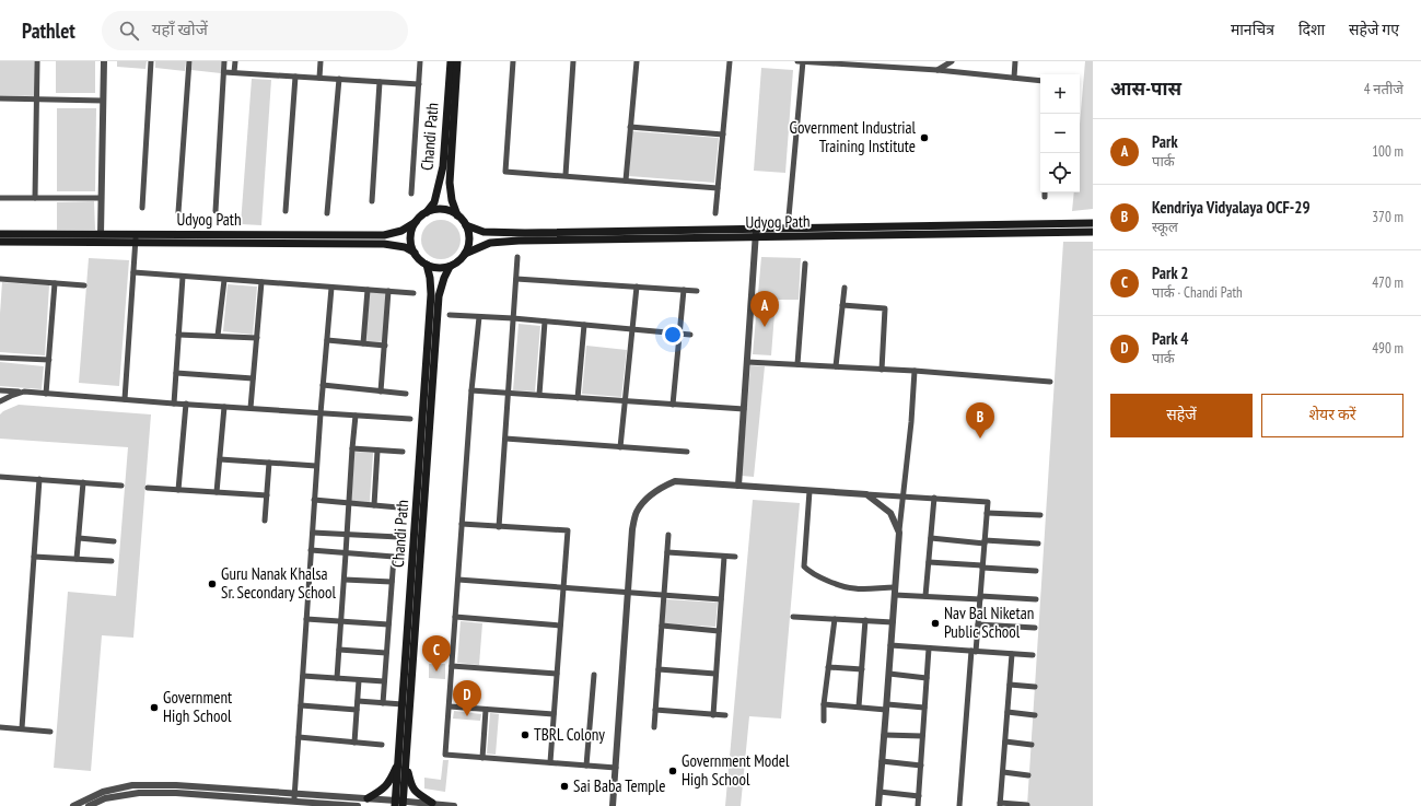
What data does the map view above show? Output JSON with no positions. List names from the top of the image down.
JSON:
{
  "streets": {
    "main road": ["Chandi Path", "Udyog Path"]
  },
  "crossings": [
    ["Chandi Path", "Udyog Path"]
  ],
  "places": [
    "Government Industrial Training Institute",
    "Guru Nanak Khalsa Sr. Secondary School",
    "Nav Bal Niketan Public School",
    "Government High School",
    "TBRL Colony",
    "Government Model High School",
    "Sai Baba Temple"
  ],
  "page": {
    "header": "Pathlet",
    "search": "यहाँ खोजें",
    "nav": ["मानचित्र", "दिशा", "सहेजे गए"],
    "heading": ["आस-पास", "4 नतीजे"],
    "map_buttons": ["+", "−"],
    "list": [
      {
        "mark": "A",
        "name": "Park",
        "note": "पार्क",
        "value": "100 m"
      },
      {
        "mark": "B",
        "name": "Kendriya Vidyalaya OCF-29",
        "note": "स्कूल",
        "value": "370 m"
      },
      {
        "mark": "C",
        "name": "Park 2",
        "note": "पार्क · Chandi Path",
        "value": "470 m"
      },
      {
        "mark": "D",
        "name": "Park 4",
        "note": "पार्क",
        "value": "490 m"
      }
    ],
    "pins": [
      "A",
      "B",
      "C",
      "D"
    ],
    "buttons": ["सहेजें", "शेयर करें"]
  }
}
